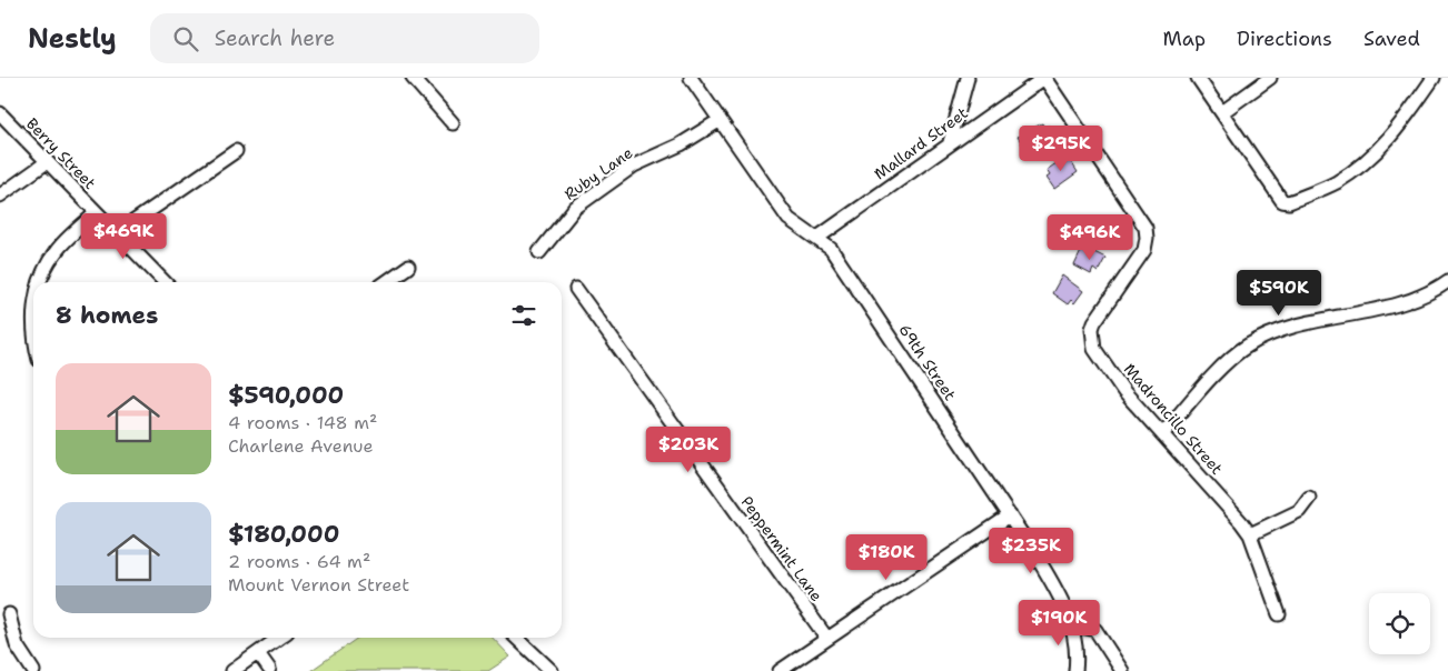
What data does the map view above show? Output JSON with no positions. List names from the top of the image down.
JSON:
{
  "streets": {
    "street": [
      "Mallard Street",
      "Berry Street",
      "Ruby Lane",
      "69th Street",
      "Madroncillo Street",
      "Peppermint Lane"
    ]
  },
  "crossings": [
    ["Mallard Street", "69th Street"],
    ["Mallard Street", "Madroncillo Street"],
    ["Ruby Lane", "69th Street"]
  ],
  "page": {
    "header": "Nestly",
    "search": "Search here",
    "nav": ["Map", "Directions", "Saved"],
    "price": [
      "$295K",
      "$469K",
      "$496K",
      "$590K",
      "$203K",
      "$235K",
      "$180K",
      "$190K"
    ],
    "heading": "8 homes",
    "list": [
      {
        "name": "$590,000",
        "note": "4 rooms · 148 m² · Charlene Avenue"
      },
      {
        "name": "$180,000",
        "note": "2 rooms · 64 m² · Mount Vernon Street"
      }
    ]
  }
}
